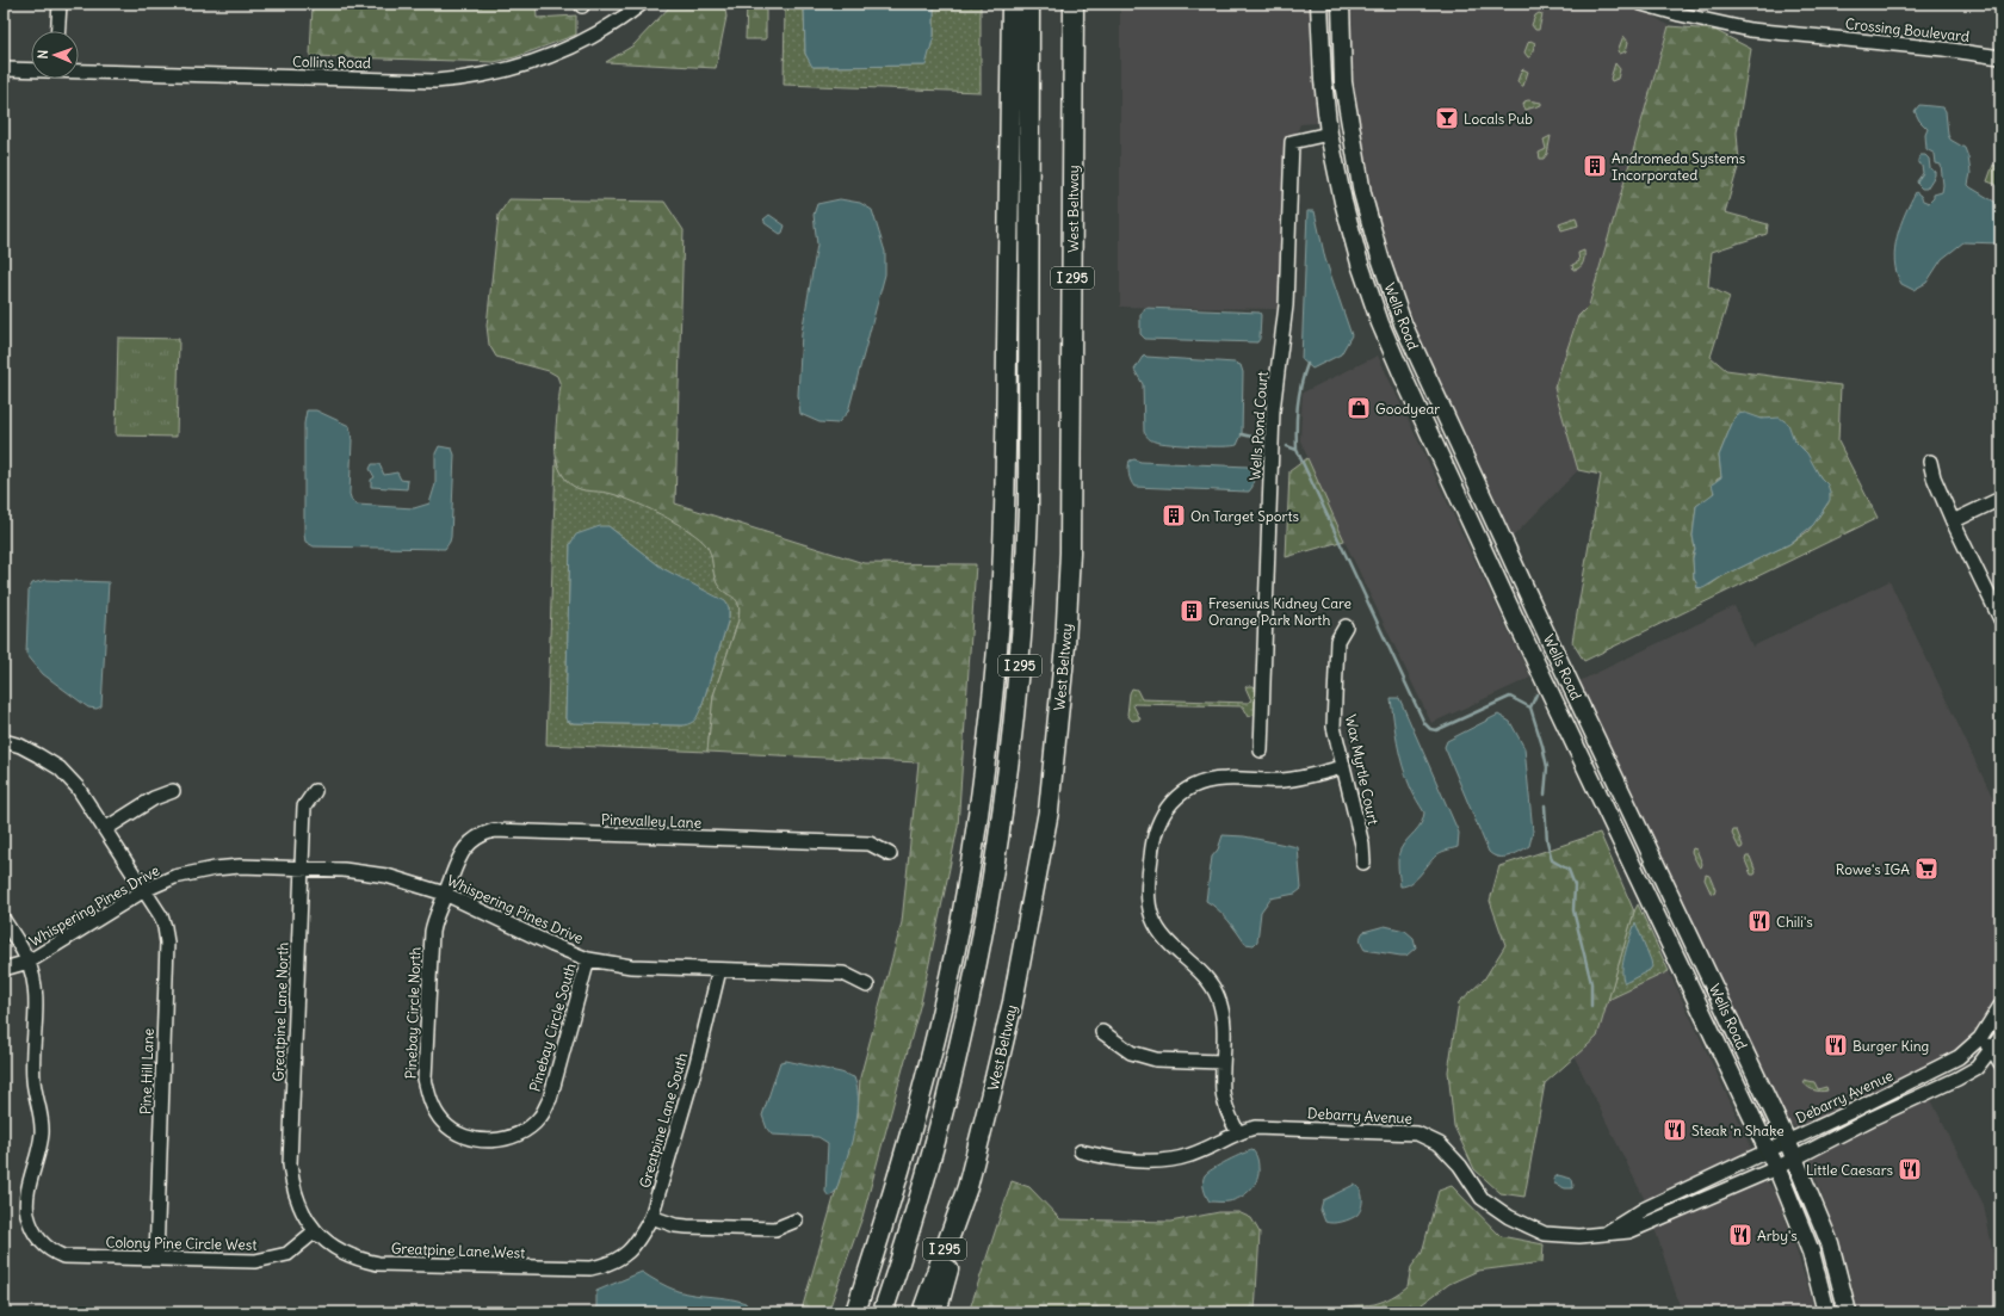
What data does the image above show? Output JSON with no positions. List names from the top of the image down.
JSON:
{
  "streets": {
    "highway": ["West Beltway", "I 295"],
    "main road": ["Wells Road"],
    "street": [
      "Crossing Boulevard",
      "Collins Road",
      "Wells Pond Court",
      "Wax Myrtle Court",
      "Pinevalley Lane",
      "Whispering Pines Drive",
      "Greatpine Lane North",
      "Pinebay Circle North",
      "Pinebay Circle South",
      "Pine Hill Lane",
      "Debarry Avenue",
      "Greatpine Lane South",
      "Colony Pine Circle West",
      "Greatpine Lane West"
    ]
  },
  "crossings": [
    ["Wells Road", "Wells Pond Court"],
    ["Wells Road", "Debarry Avenue"],
    ["Pinevalley Lane", "Whispering Pines Drive"],
    ["Pinevalley Lane", "Pinebay Circle North"],
    ["Whispering Pines Drive", "Greatpine Lane North"],
    ["Whispering Pines Drive", "Pinebay Circle North"],
    ["Whispering Pines Drive", "Pinebay Circle South"],
    ["Whispering Pines Drive", "Pine Hill Lane"],
    ["Whispering Pines Drive", "Greatpine Lane South"],
    ["Whispering Pines Drive", "Colony Pine Circle West"],
    ["Greatpine Lane North", "Colony Pine Circle West"],
    ["Greatpine Lane North", "Greatpine Lane West"],
    ["Pinebay Circle North", "Pinebay Circle South"],
    ["Pine Hill Lane", "Colony Pine Circle West"],
    ["Greatpine Lane South", "Greatpine Lane West"],
    ["Colony Pine Circle West", "Greatpine Lane West"]
  ],
  "places": {
    "bar": ["Locals Pub"],
    "building": ["Andromeda Systems Incorporated", "On Target Sports", "Fresenius Kidney Care Orange Park North"],
    "shop": ["Goodyear"],
    "supermarket": ["Rowe's IGA"],
    "restaurant": [
      "Chili's",
      "Burger King",
      "Steak 'n Shake",
      "Little Caesars",
      "Arby's"
    ]
  },
  "north": "left"
}
